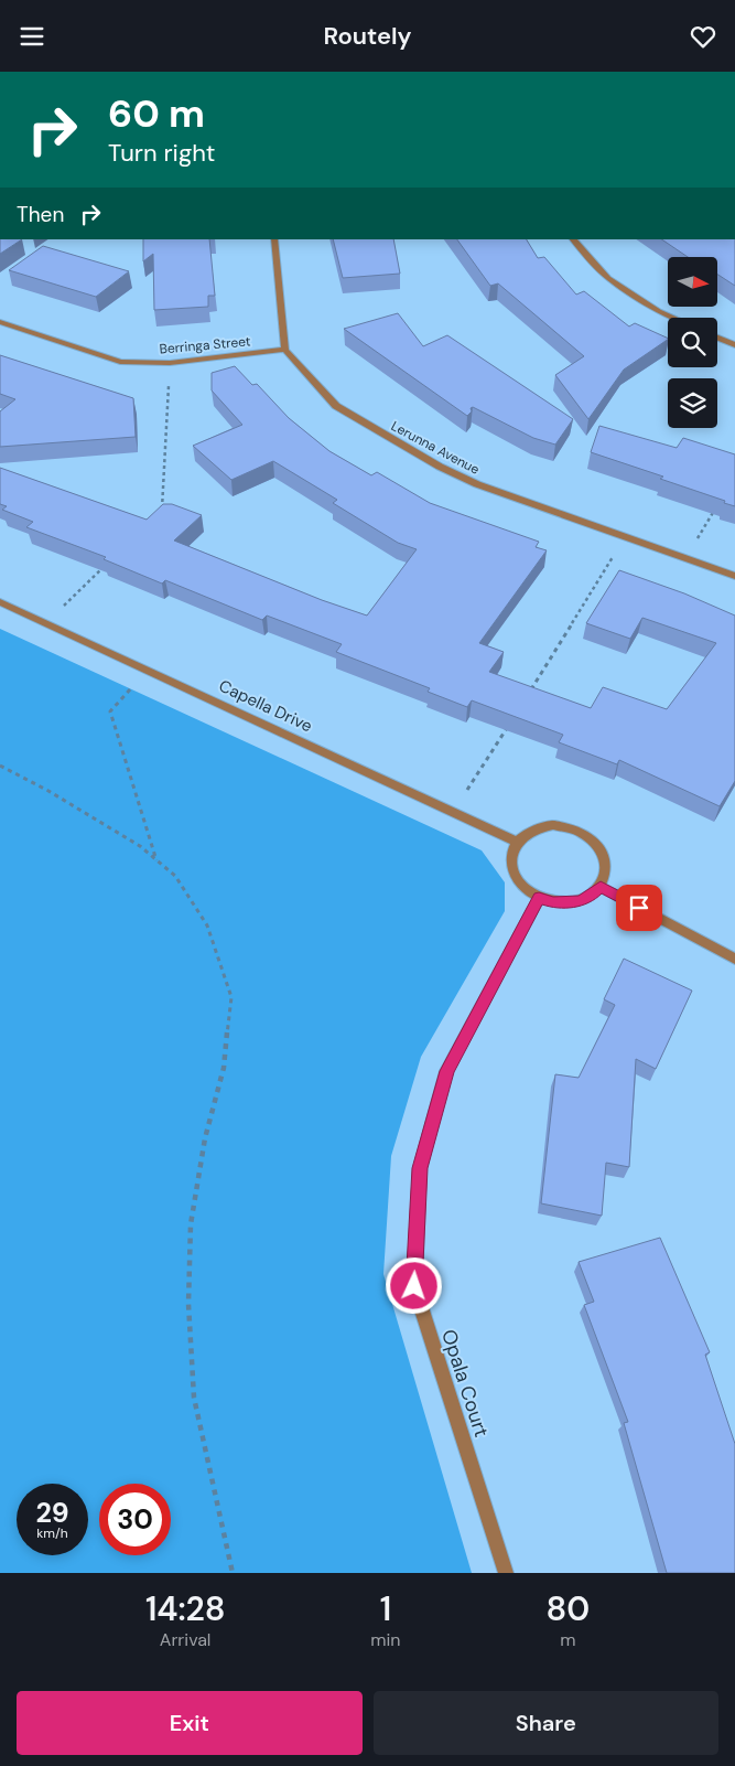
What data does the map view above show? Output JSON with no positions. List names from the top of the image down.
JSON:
{
  "streets": {
    "street": [
      "Berringa Street",
      "Lerunna Avenue",
      "Capella Drive",
      "Opala Court"
    ]
  },
  "crossings": [
    ["Berringa Street", "Lerunna Avenue"],
    ["Capella Drive", "Opala Court"]
  ],
  "north": "right",
  "page": {
    "header": "Routely",
    "turn": ["60 m", "Turn right"],
    "then": "Then",
    "speed": "29 km/h",
    "limit": "30",
    "eta": [
      "14:28",
      "Arrival",
      "1",
      "min",
      "80",
      "m"
    ],
    "buttons": ["Exit", "Share"]
  }
}
